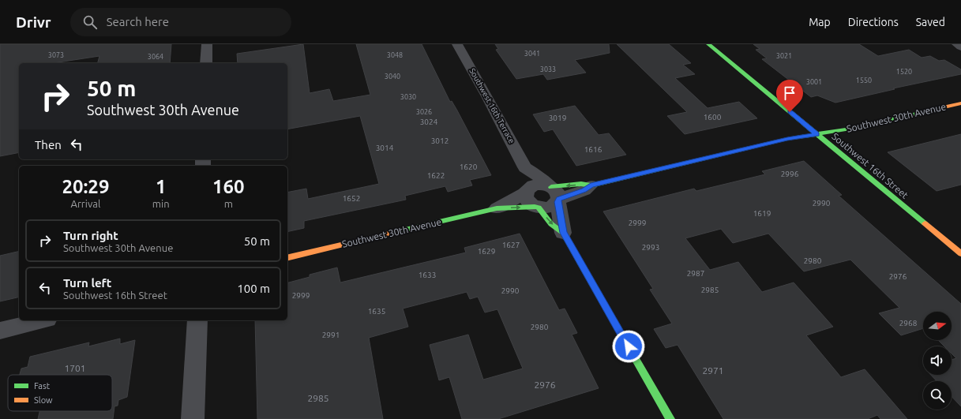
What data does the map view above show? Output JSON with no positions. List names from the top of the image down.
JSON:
{
  "streets": {
    "street": ["Southwest 16th Terrace", "Southwest 30th Avenue", "Southwest 16th Street"]
  },
  "crossings": [
    ["Southwest 16th Terrace", "Southwest 30th Avenue"],
    ["Southwest 30th Avenue", "Southwest 16th Street"]
  ],
  "house_numbers": [
    "3041",
    "3073",
    "3048",
    "3021",
    "3064",
    "3033",
    "1520",
    "3040",
    "1550",
    "3001",
    "3030",
    "3026",
    "1600",
    "3019",
    "3024",
    "3012",
    "3014",
    "1616",
    "1620",
    "2996",
    "1622",
    "1652",
    "2990",
    "1619",
    "2999",
    "1627",
    "2993",
    "1629",
    "2980",
    "2987",
    "1633",
    "2976",
    "2985",
    "2990",
    "2999",
    "1635",
    "2968",
    "2980",
    "2991",
    "1701",
    "2971",
    "2976",
    "2985"
  ],
  "legend": ["Fast", "Slow"],
  "north": "right",
  "page": {
    "header": "Drivr",
    "search": "Search here",
    "nav": ["Map", "Directions", "Saved"],
    "turn": ["50 m", "Southwest 30th Avenue"],
    "then": "Then",
    "eta": [
      "20:29",
      "Arrival",
      "1",
      "min",
      "160",
      "m"
    ],
    "list": [
      {
        "name": "Turn right",
        "note": "Southwest 30th Avenue",
        "value": "50 m"
      },
      {
        "name": "Turn left",
        "note": "Southwest 16th Street",
        "value": "100 m"
      }
    ]
  }
}
